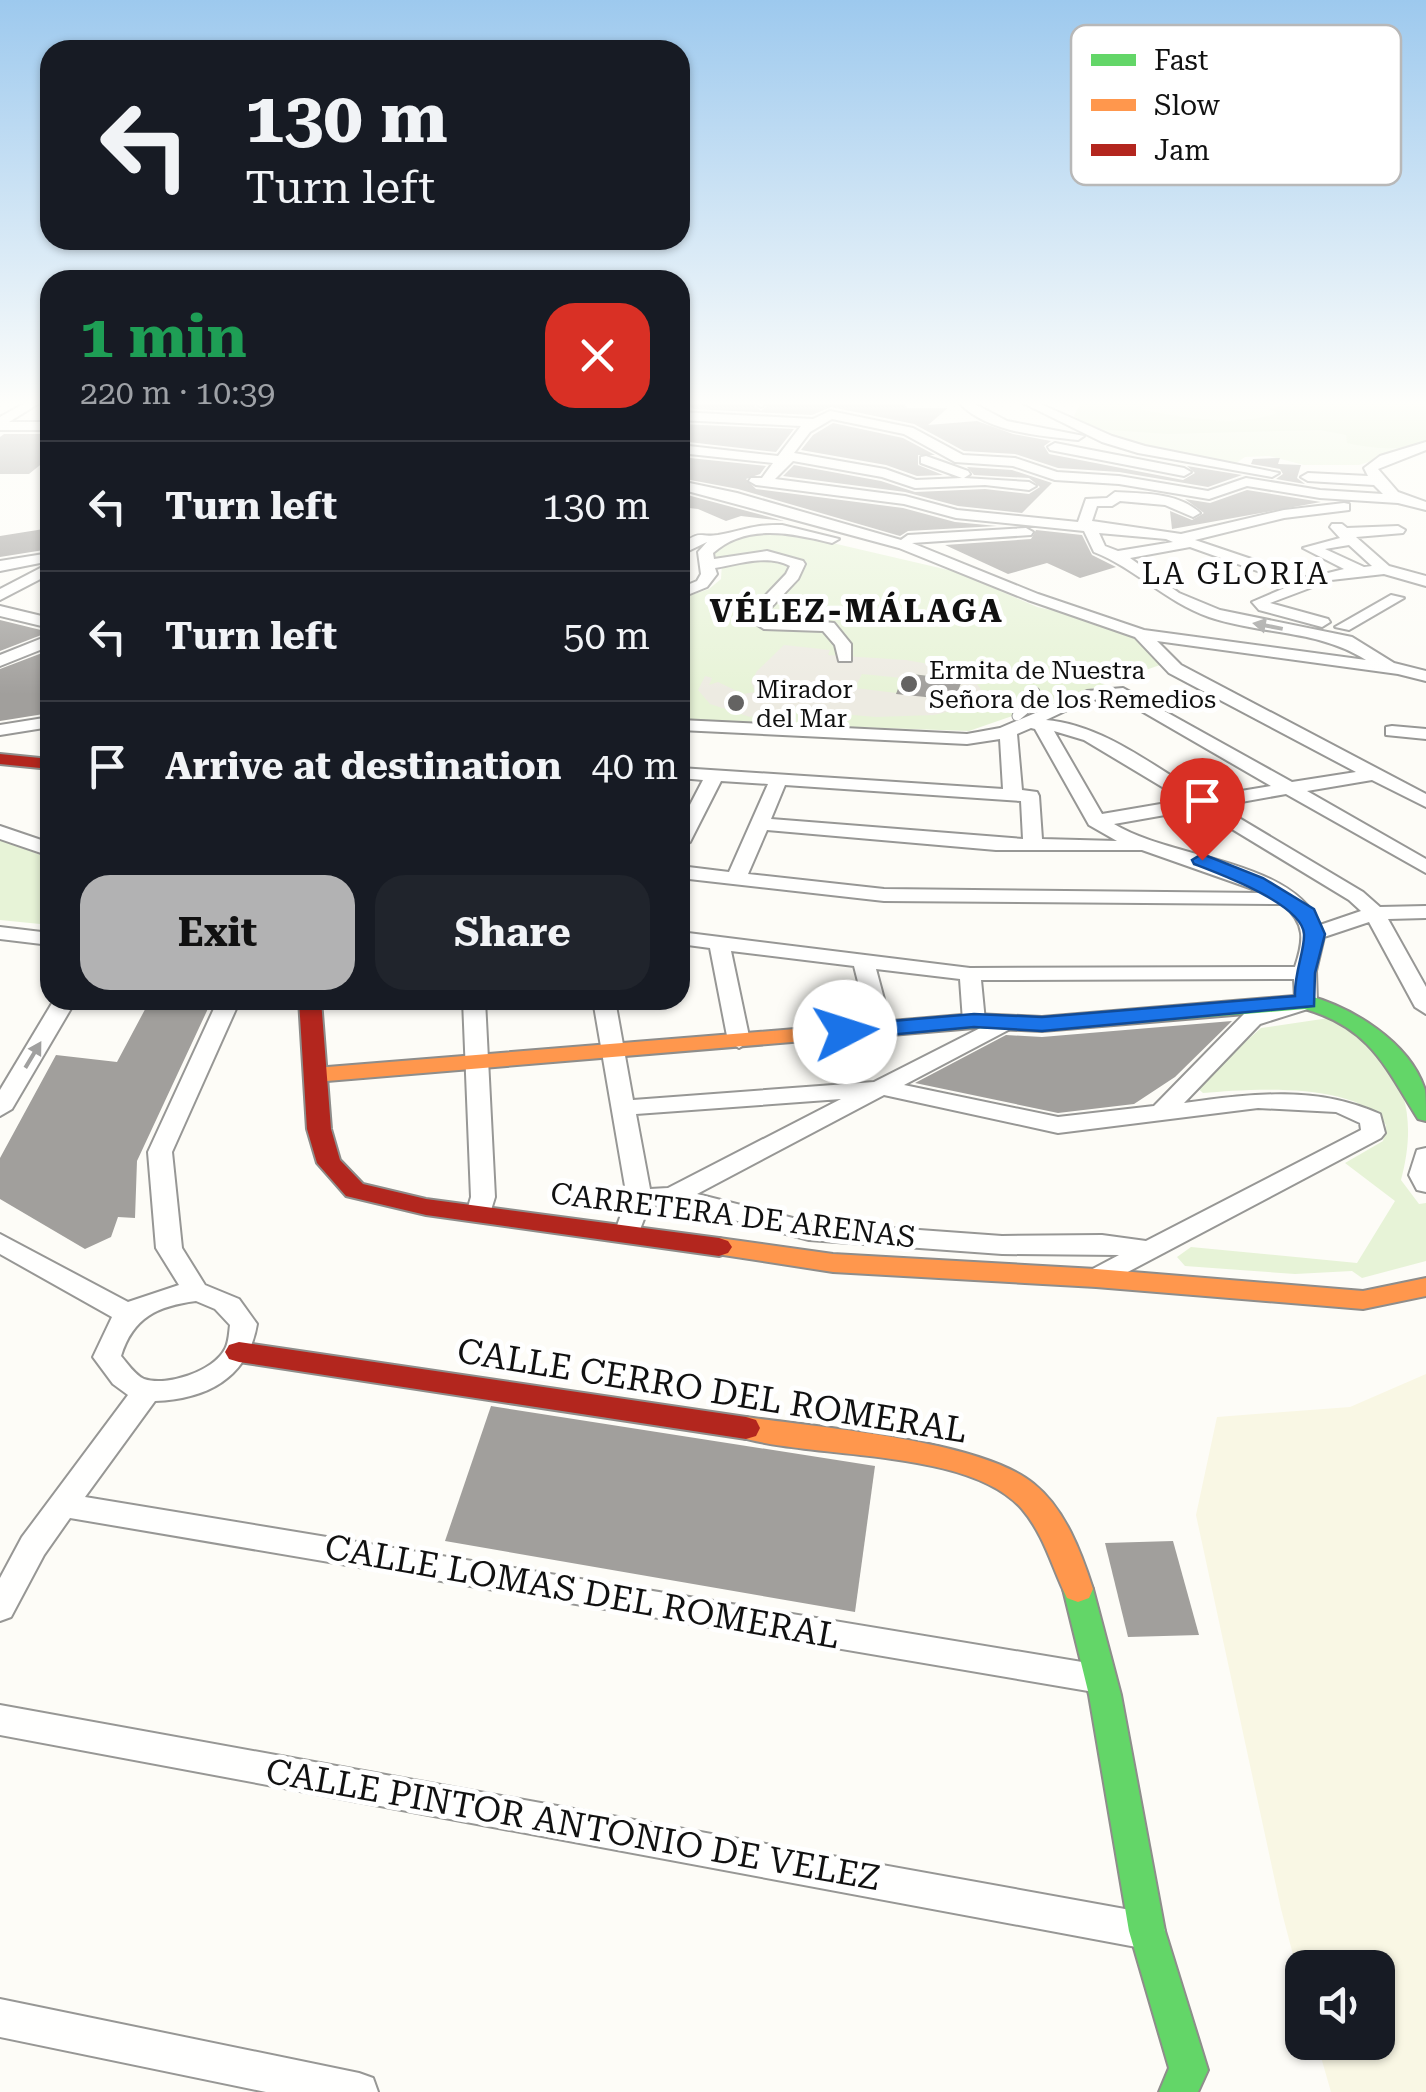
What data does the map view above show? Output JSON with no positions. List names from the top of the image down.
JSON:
{
  "streets": {
    "street": [
      "CARRETERA DE ARENAS",
      "CALLE CERRO DEL ROMERAL",
      "CALLE LOMAS DEL ROMERAL",
      "CALLE PINTOR ANTONIO DE VELEZ"
    ]
  },
  "crossings": [
    ["CALLE CERRO DEL ROMERAL", "CALLE LOMAS DEL ROMERAL"],
    ["CALLE CERRO DEL ROMERAL", "CALLE PINTOR ANTONIO DE VELEZ"]
  ],
  "districts": ["LA GLORIA", "VÉLEZ-MÁLAGA"],
  "places": ["Ermita de Nuestra Señora de los Remedios", "Mirador del Mar"],
  "legend": ["Fast", "Slow", "Jam"],
  "page": {
    "turn": ["130 m", "Turn left"],
    "heading": ["1 min", "220 m · 10:39"],
    "list": [
      {
        "name": "Turn left",
        "value": "130 m"
      },
      {
        "name": "Turn left",
        "value": "50 m"
      },
      {
        "name": "Arrive at destination",
        "value": "40 m"
      }
    ],
    "buttons": ["Exit", "Share"]
  }
}
